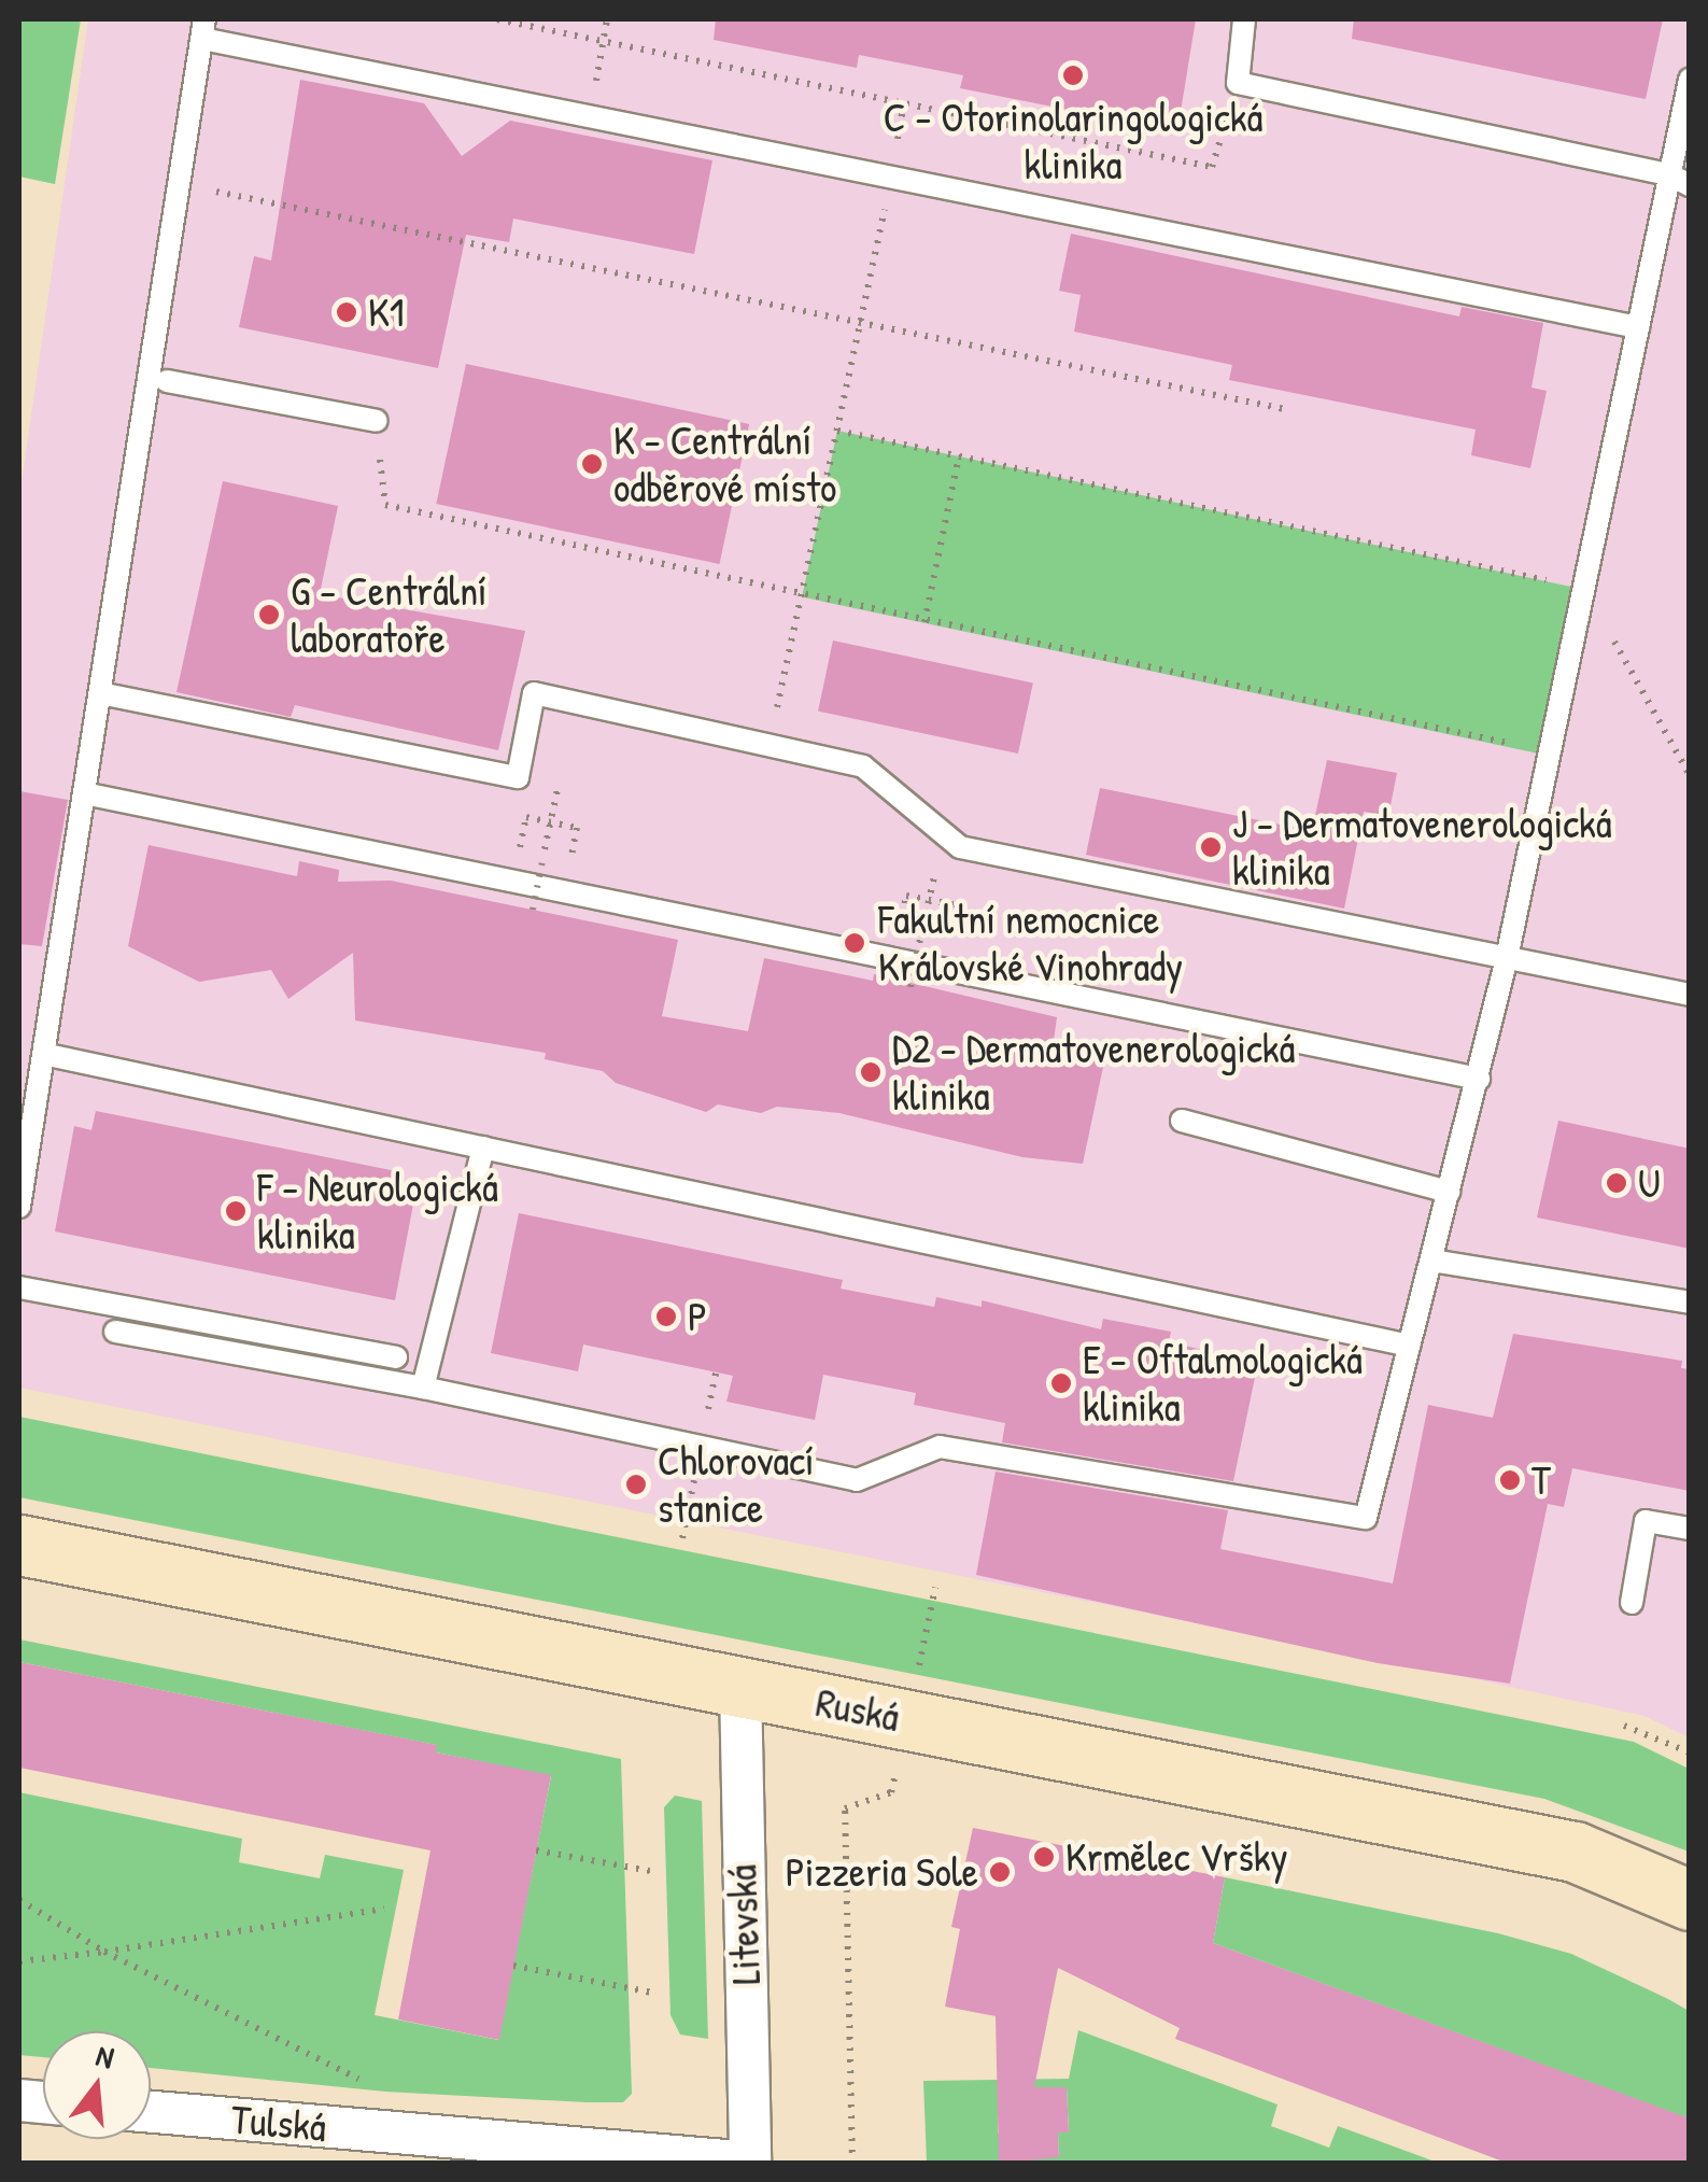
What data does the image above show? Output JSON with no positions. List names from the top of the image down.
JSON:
{
  "streets": {
    "street": ["Ruská", "Litevská", "Tulská"]
  },
  "crossings": [
    ["Ruská", "Litevská"],
    ["Litevská", "Tulská"]
  ],
  "places": [
    "C - Otorinolaringologická klinika",
    "K1",
    "K - Centrální odběrové místo",
    "G - Centrální laboratoře",
    "J - Dermatovenerologická klinika",
    "Fakultní nemocnice Královské Vinohrady",
    "D2 - Dermatovenerologická klinika",
    "U",
    "F - Neurologická klinika",
    "P",
    "E - Oftalmologická klinika",
    "T",
    "Chlorovací stanice",
    "Krmělec Vršky",
    "Pizzeria Sole"
  ],
  "north": "top"
}
